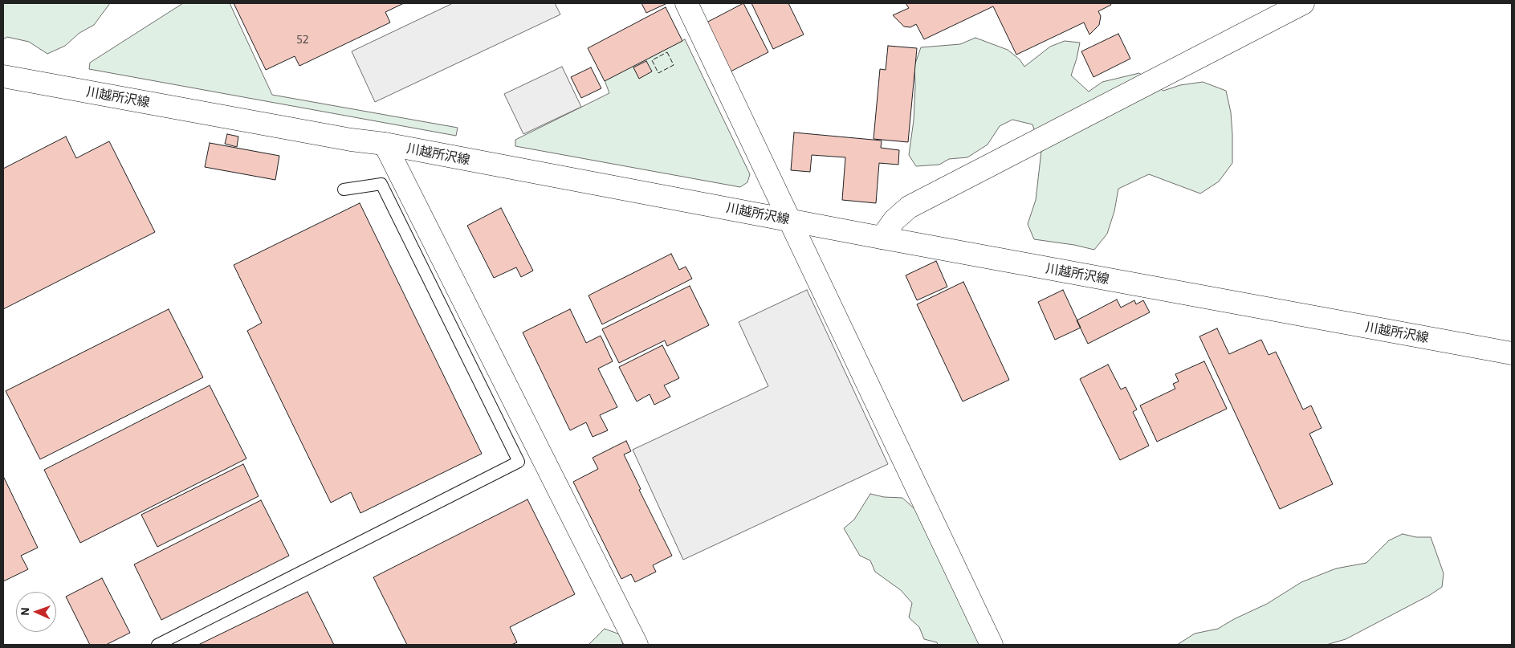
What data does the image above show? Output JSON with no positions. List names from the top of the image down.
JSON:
{
  "streets": {
    "street": ["川越所沢線"]
  },
  "house_numbers": ["52"],
  "north": "left"
}
